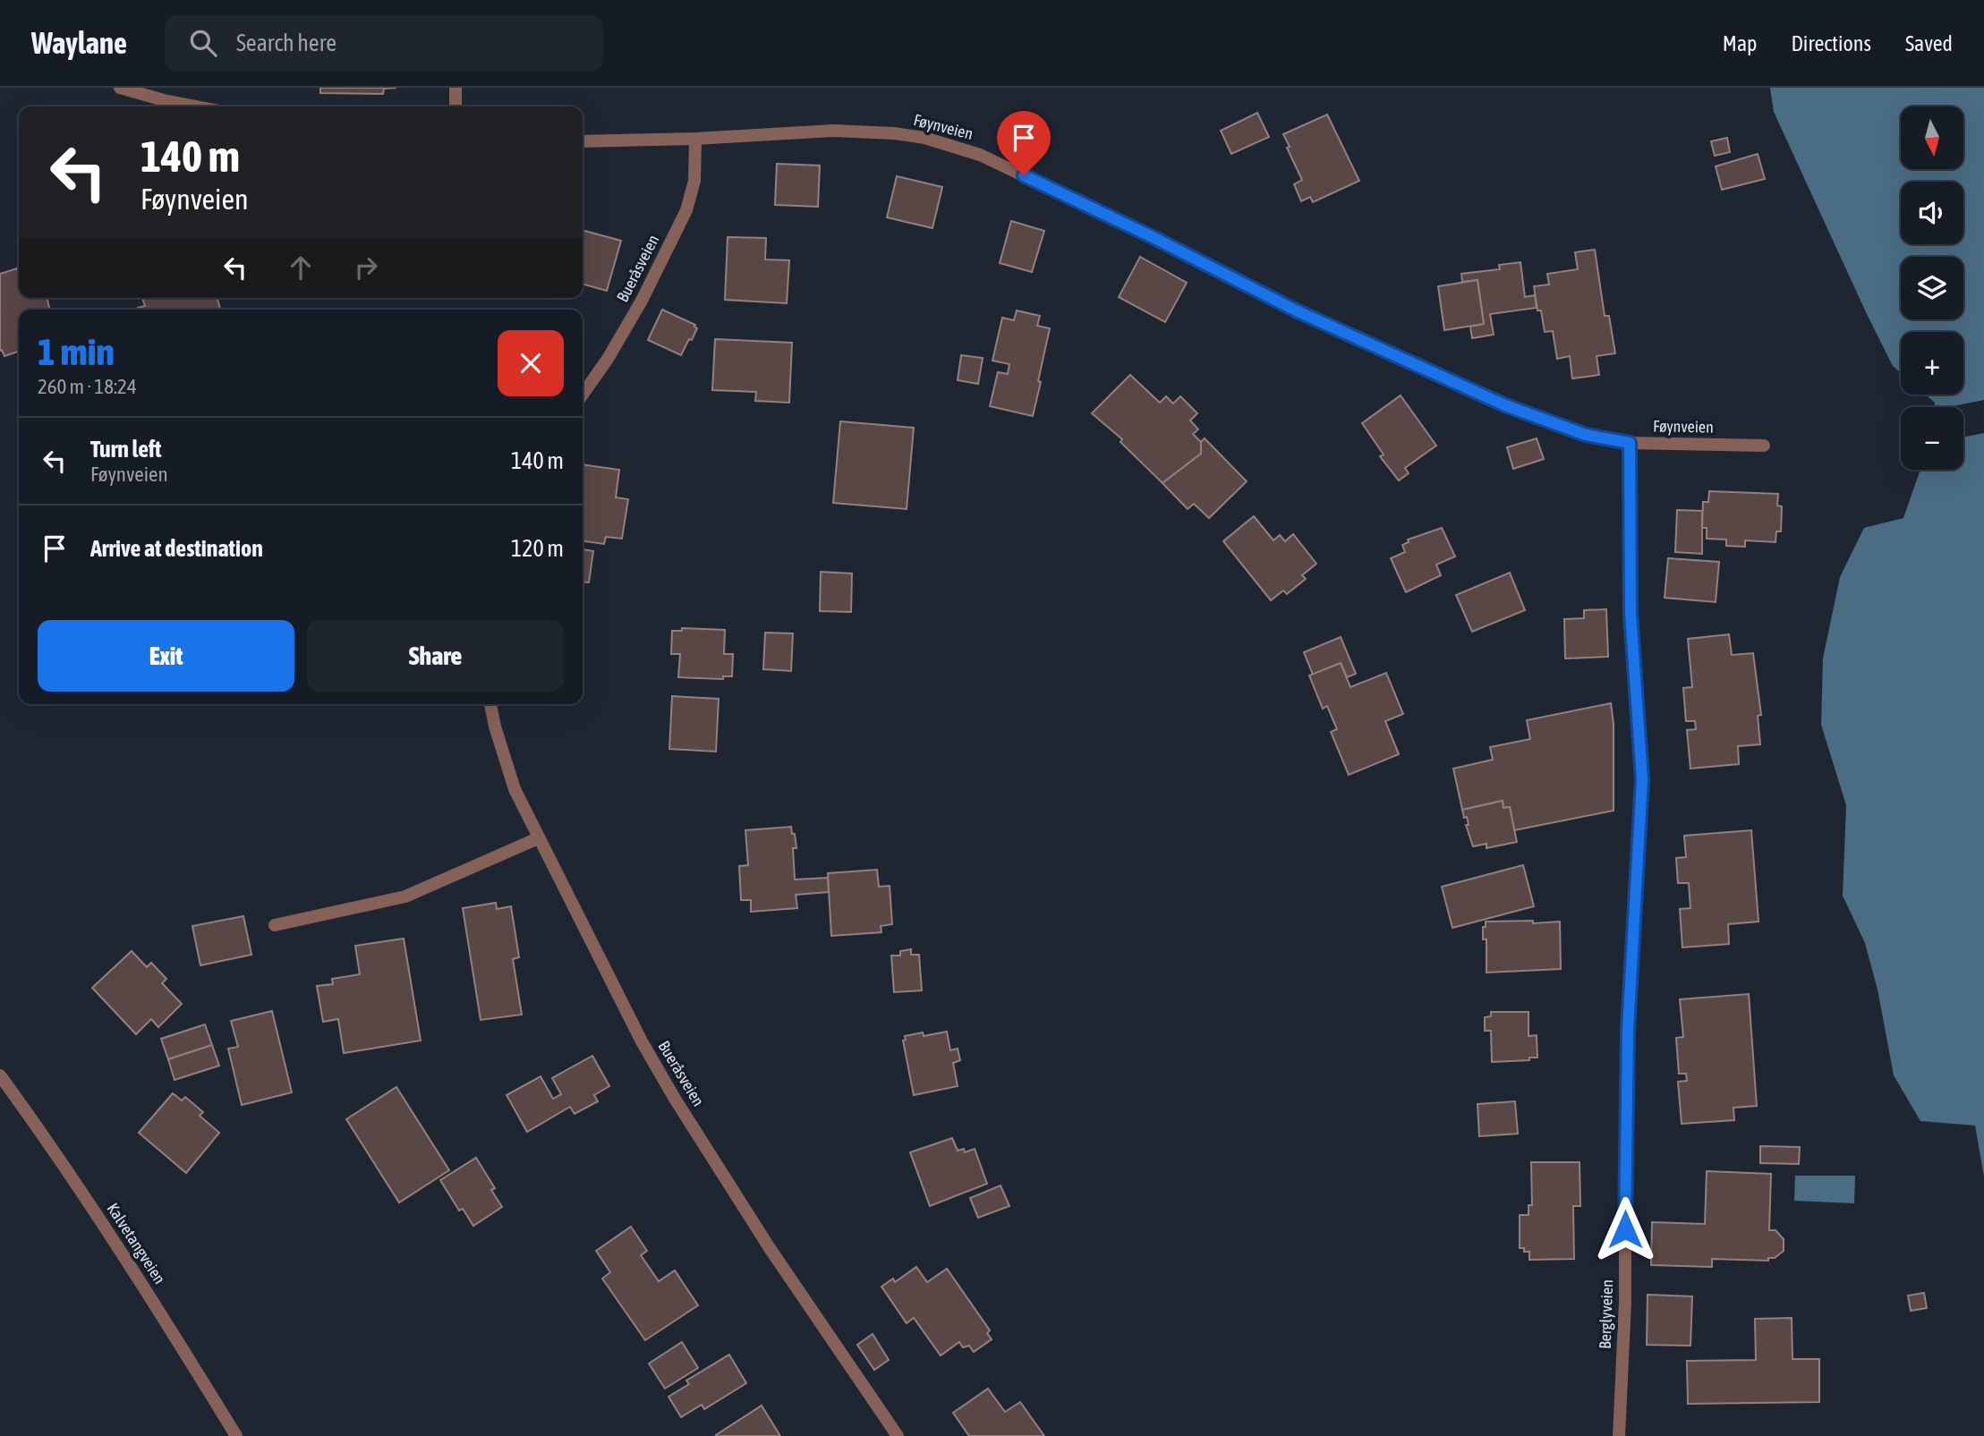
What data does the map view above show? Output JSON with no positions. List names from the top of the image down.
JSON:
{
  "streets": {
    "street": [
      "Føynveien",
      "Bueråsveien",
      "Kalvetangveien",
      "Berglyveien"
    ]
  },
  "crossings": [
    ["Føynveien", "Bueråsveien"],
    ["Føynveien", "Berglyveien"]
  ],
  "north": "bottom",
  "page": {
    "header": "Waylane",
    "search": "Search here",
    "nav": ["Map", "Directions", "Saved"],
    "map_buttons": ["+", "−"],
    "turn": ["140 m", "Føynveien"],
    "heading": ["1 min", "260 m · 18:24"],
    "list": [
      {
        "name": "Turn left",
        "note": "Føynveien",
        "value": "140 m"
      },
      {
        "name": "Arrive at destination",
        "value": "120 m"
      }
    ],
    "buttons": ["Exit", "Share"]
  }
}
